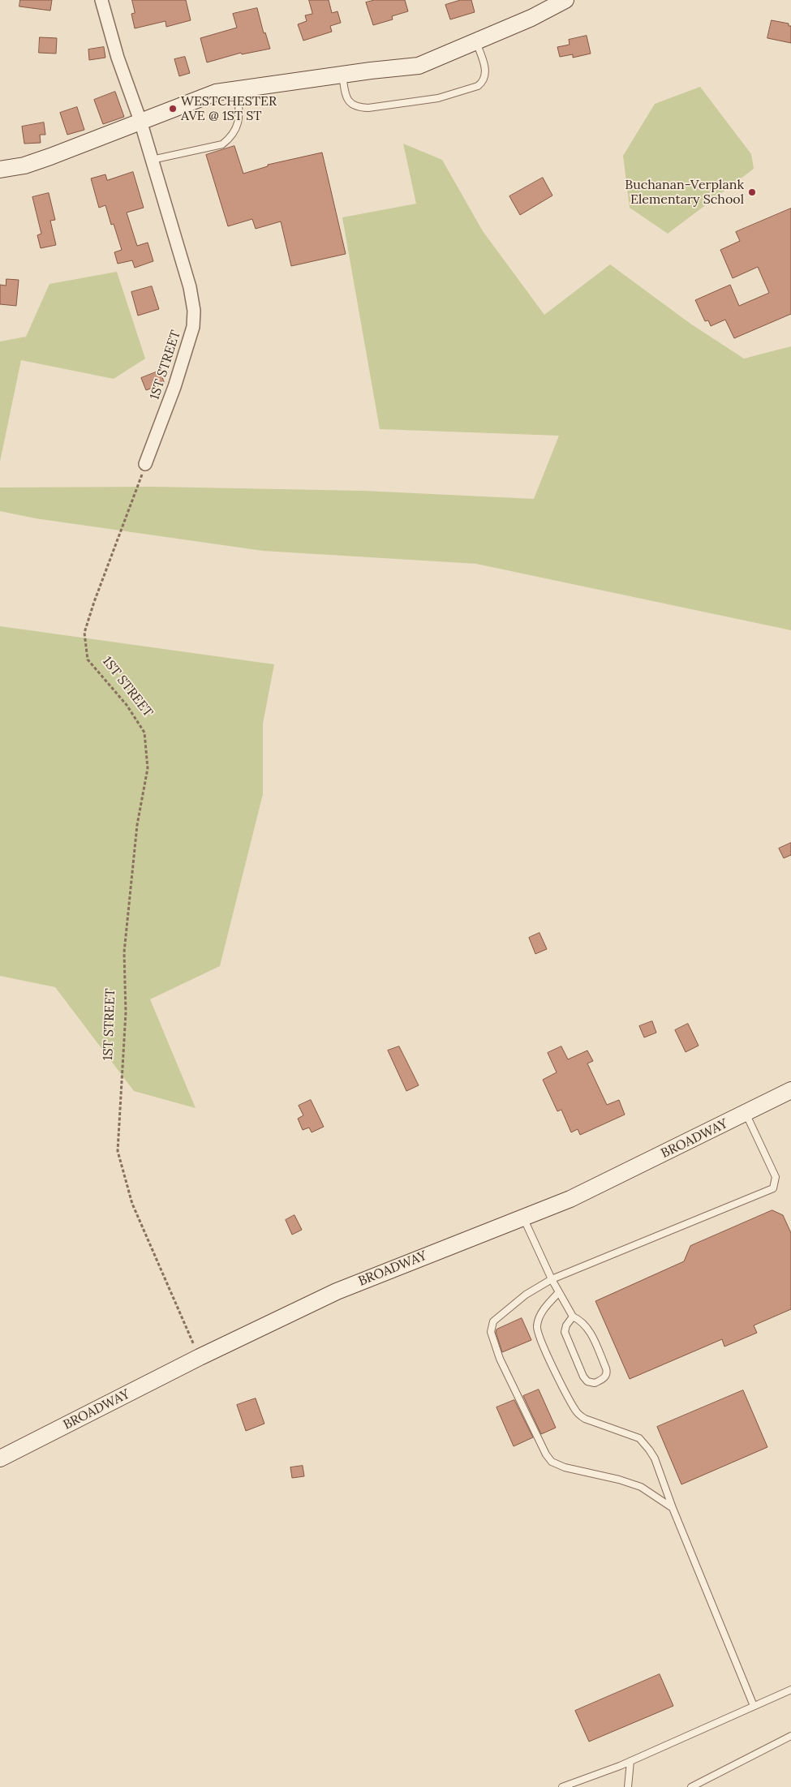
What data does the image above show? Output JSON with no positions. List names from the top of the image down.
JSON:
{
  "streets": {
    "street": ["1ST STREET", "BROADWAY"]
  },
  "crossings": [
    ["1ST STREET", "BROADWAY"]
  ],
  "places": ["WESTCHESTER AVE @ 1ST ST", "Buchanan-Verplank Elementary School"]
}
